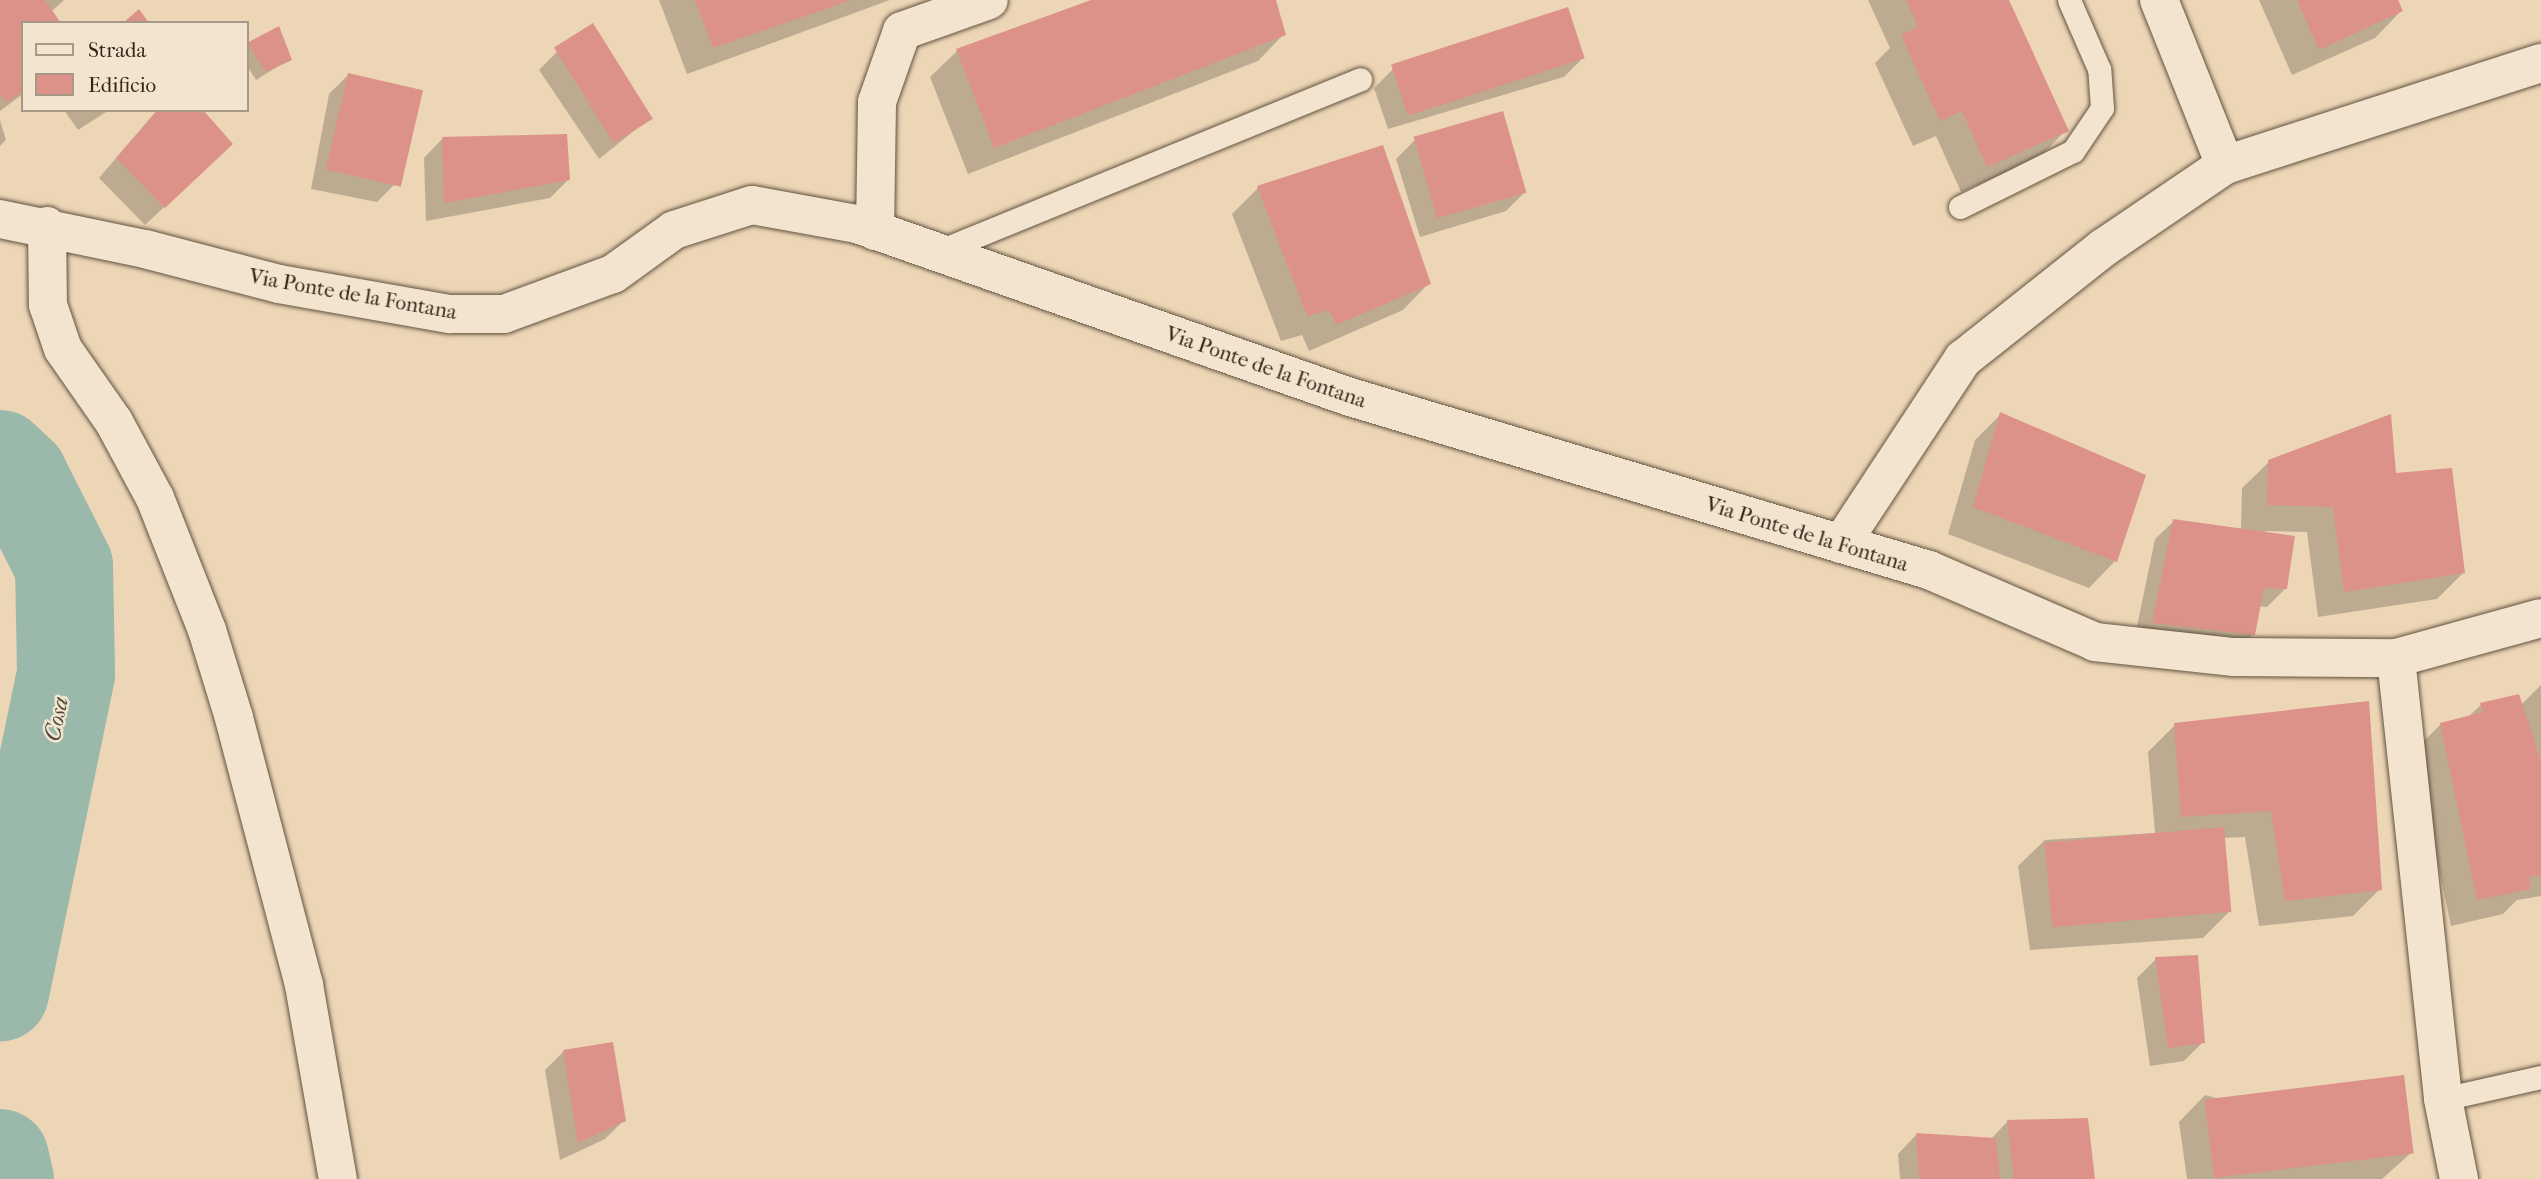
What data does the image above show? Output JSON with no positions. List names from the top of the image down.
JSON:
{
  "streets": {
    "street": ["Via Ponte de la Fontana"]
  },
  "water": ["Cosa"],
  "legend": ["Strada", "Edificio"]
}
